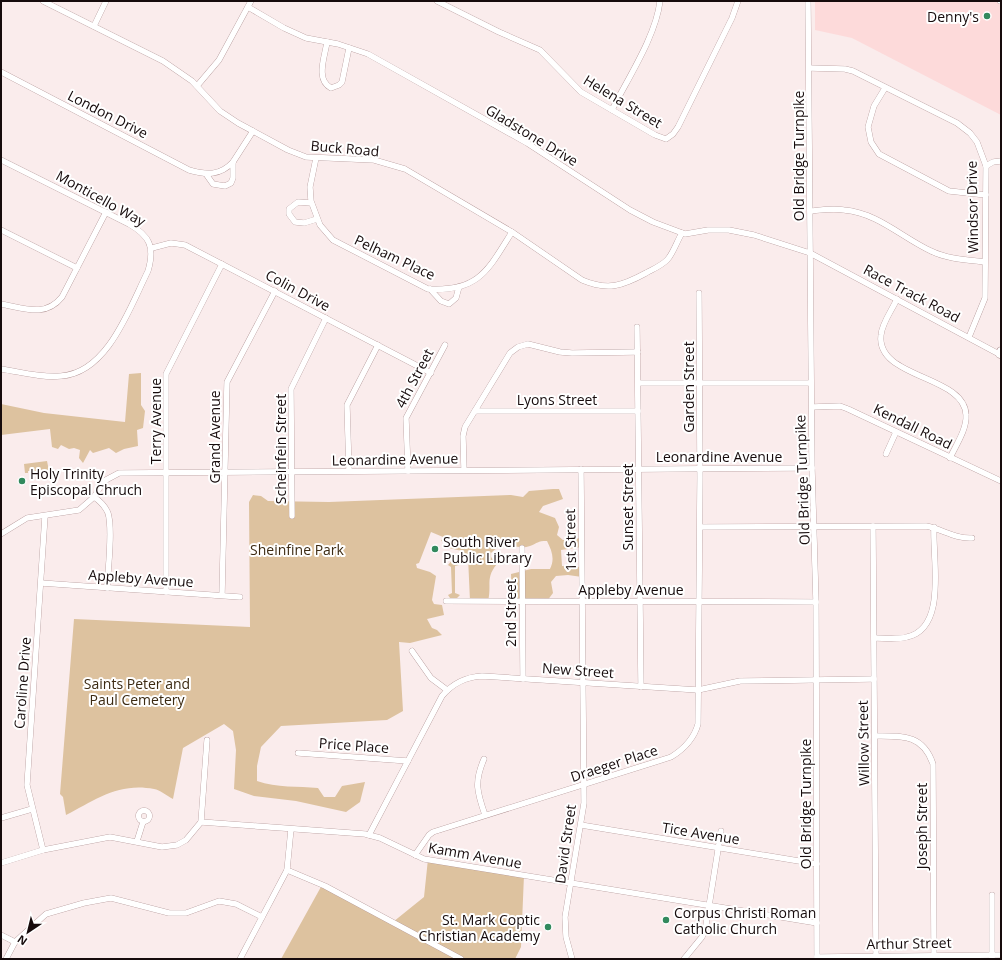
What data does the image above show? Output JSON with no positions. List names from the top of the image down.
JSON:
{
  "streets": {
    "street": [
      "Helena Street",
      "London Drive",
      "Gladstone Drive",
      "Buck Road",
      "Old Bridge Turnpike",
      "Monticello Way",
      "Windsor Drive",
      "Pelham Place",
      "Colin Drive",
      "Race Track Road",
      "4th Street",
      "Garden Street",
      "Lyons Street",
      "Terry Avenue",
      "Kendall Road",
      "Grand Avenue",
      "Scheinfein Street",
      "Leonardine Avenue",
      "Sunset Street",
      "1st Street",
      "Appleby Avenue",
      "2nd Street",
      "New Street",
      "Caroline Drive",
      "Willow Street",
      "Price Place",
      "Draeger Place",
      "Joseph Street",
      "Tice Avenue",
      "David Street",
      "Kamm Avenue",
      "Arthur Street"
    ]
  },
  "crossings": [
    ["London Drive", "Buck Road"],
    ["Gladstone Drive", "Buck Road"],
    ["Gladstone Drive", "Old Bridge Turnpike"],
    ["Gladstone Drive", "Race Track Road"],
    ["Buck Road", "Pelham Place"],
    ["Old Bridge Turnpike", "Windsor Drive"],
    ["Old Bridge Turnpike", "Race Track Road"],
    ["Old Bridge Turnpike", "Kendall Road"],
    ["Old Bridge Turnpike", "Leonardine Avenue"],
    ["Old Bridge Turnpike", "Appleby Avenue"],
    ["Old Bridge Turnpike", "New Street"],
    ["Old Bridge Turnpike", "Tice Avenue"],
    ["Old Bridge Turnpike", "Kamm Avenue"],
    ["Old Bridge Turnpike", "Arthur Street"],
    ["Monticello Way", "Colin Drive"],
    ["Windsor Drive", "Race Track Road"],
    ["Colin Drive", "4th Street"],
    ["Colin Drive", "Terry Avenue"],
    ["Colin Drive", "Grand Avenue"],
    ["Colin Drive", "Scheinfein Street"],
    ["4th Street", "Leonardine Avenue"],
    ["Garden Street", "Leonardine Avenue"],
    ["Garden Street", "Appleby Avenue"],
    ["Garden Street", "Draeger Place"],
    ["Lyons Street", "Sunset Street"],
    ["Terry Avenue", "Leonardine Avenue"],
    ["Terry Avenue", "Appleby Avenue"],
    ["Grand Avenue", "Leonardine Avenue"],
    ["Grand Avenue", "Appleby Avenue"],
    ["Scheinfein Street", "Leonardine Avenue"],
    ["Leonardine Avenue", "Sunset Street"],
    ["Leonardine Avenue", "1st Street"],
    ["Leonardine Avenue", "Caroline Drive"],
    ["Sunset Street", "Appleby Avenue"],
    ["Sunset Street", "New Street"],
    ["1st Street", "Appleby Avenue"],
    ["1st Street", "New Street"],
    ["1st Street", "David Street"],
    ["Appleby Avenue", "2nd Street"],
    ["Appleby Avenue", "Caroline Drive"],
    ["Appleby Avenue", "Draeger Place"],
    ["2nd Street", "New Street"],
    ["New Street", "Willow Street"],
    ["New Street", "Price Place"],
    ["New Street", "Draeger Place"],
    ["New Street", "David Street"],
    ["New Street", "Kamm Avenue"],
    ["Willow Street", "Joseph Street"],
    ["Willow Street", "Arthur Street"],
    ["Draeger Place", "David Street"],
    ["Draeger Place", "Kamm Avenue"],
    ["Joseph Street", "Arthur Street"],
    ["Tice Avenue", "David Street"],
    ["David Street", "Kamm Avenue"]
  ],
  "parks": ["Sheinfine Park", "Saints Peter and Paul Cemetery"],
  "places": [
    "Denny's",
    "Holy Trinity Episcopal Chruch",
    "South River Public Library",
    "Corpus Christi Roman Catholic Church",
    "St. Mark Coptic Christian Academy"
  ],
  "north": "bottom left"
}
